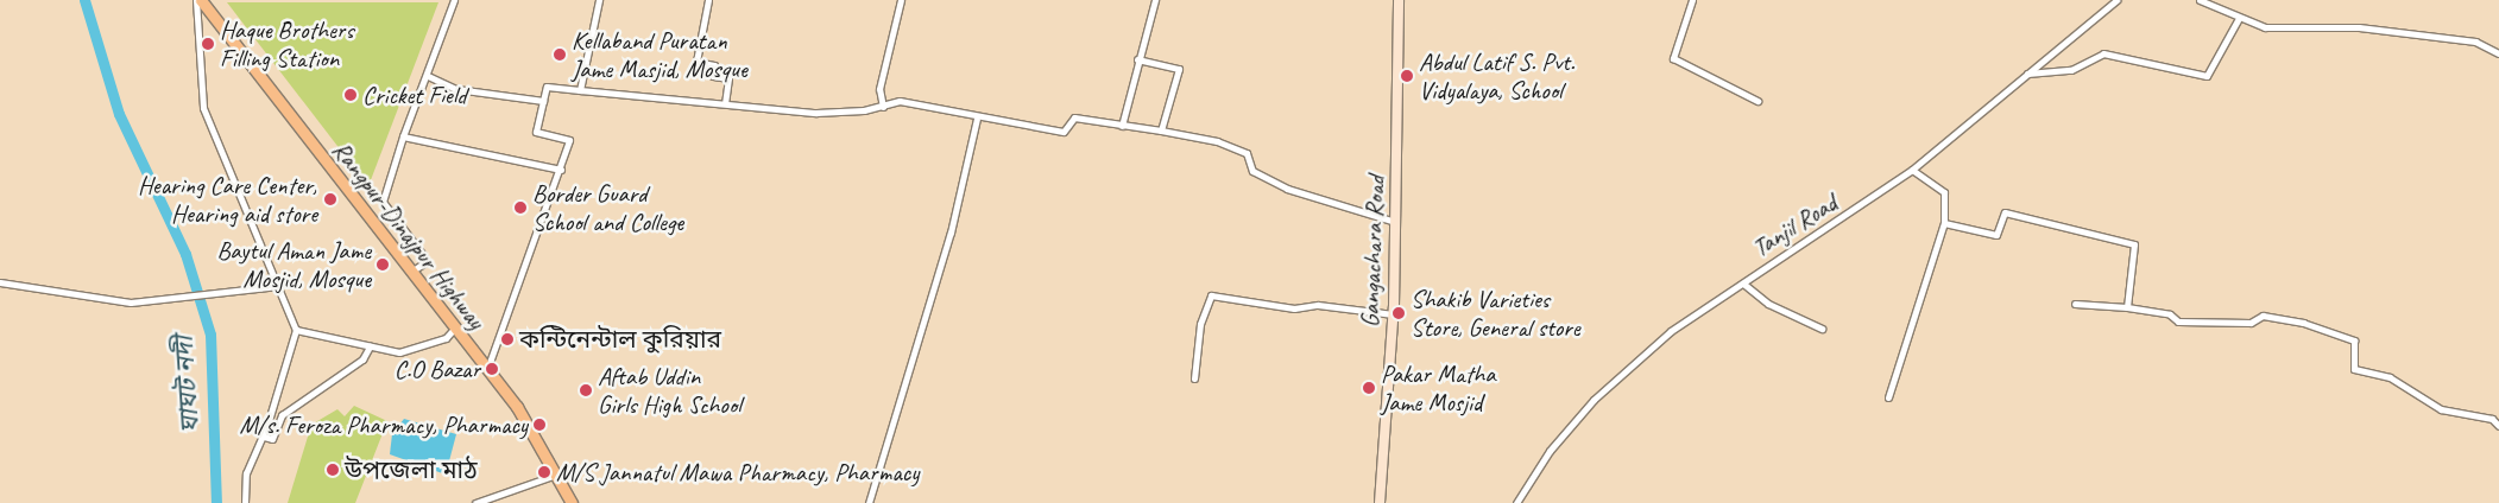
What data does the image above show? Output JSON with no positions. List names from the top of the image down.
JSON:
{
  "streets": {
    "highway": ["Rangpur-Dinajpur Highway"],
    "main road": ["Gangachara Road"],
    "street": ["Tanjil Road"]
  },
  "water": ["ঘাঘট নদী"],
  "places": [
    "Haque Brothers Filling Station",
    "Kellaband Puratan Jame Masjid, Mosque",
    "Abdul Latif S. Pvt. Vidyalaya, School",
    "Cricket Field",
    "Hearing Care Center, Hearing aid store",
    "Border Guard School and College",
    "Baytul Aman Jame Mosjid, Mosque",
    "Shakib Varieties Store, General store",
    "কন্টিনেন্টাল কুরিয়ার",
    "C.O Bazar",
    "Pakar Matha Jame Mosjid",
    "Aftab Uddin Girls High School",
    "M/s. Feroza Pharmacy, Pharmacy",
    "উপজেলা মাঠ",
    "M/S Jannatul Mawa Pharmacy, Pharmacy"
  ]
}
